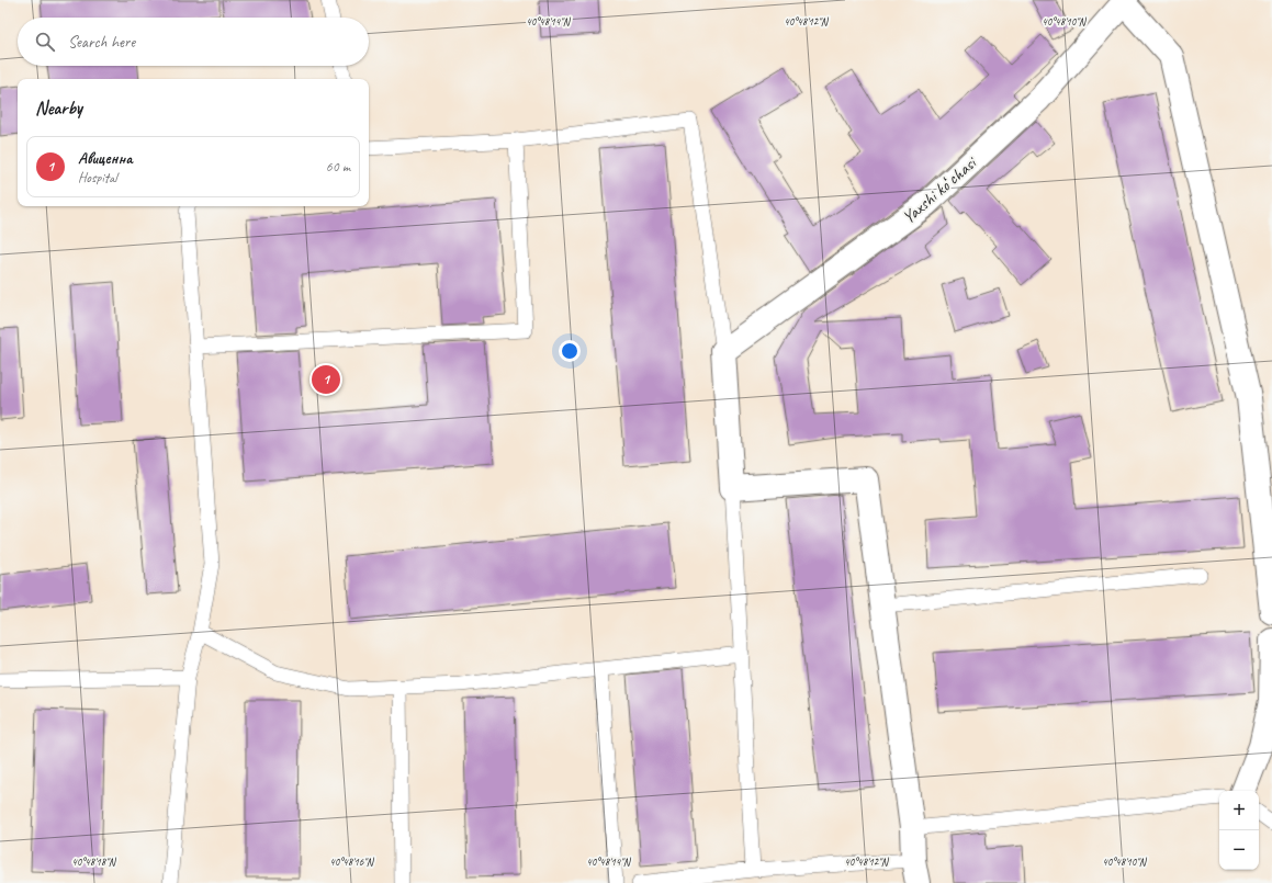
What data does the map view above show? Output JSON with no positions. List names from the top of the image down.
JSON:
{
  "streets": {
    "street": ["Yaxshi koʻchasi"]
  },
  "page": {
    "search": "Search here",
    "heading": "Nearby",
    "list": [
      {
        "mark": "1",
        "name": "Авиценна",
        "note": "Hospital",
        "value": "60 m"
      }
    ],
    "pins": "1",
    "map_buttons": ["+", "−"]
  },
  "coordinates": [
    "40°48'14\"N",
    "40°48'12\"N",
    "40°48'10\"N",
    "40°48'18\"N",
    "40°48'16\"N"
  ]
}
